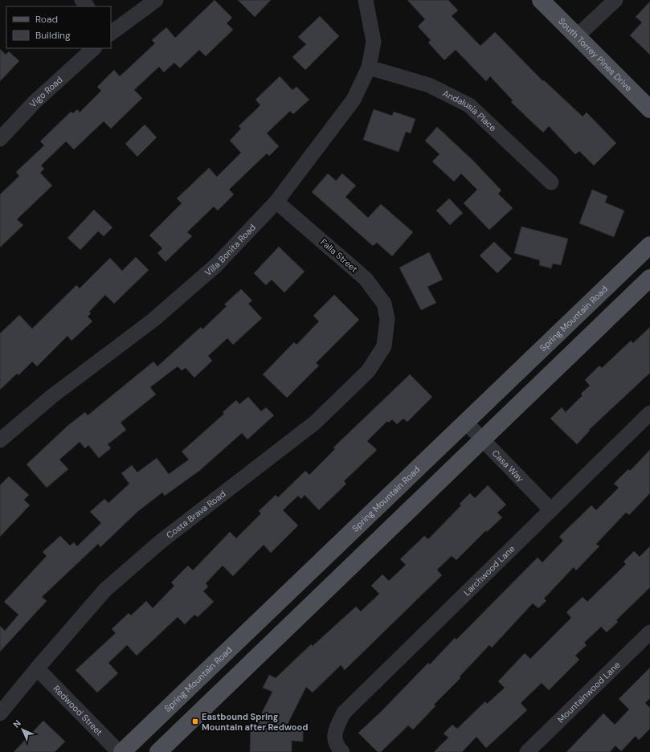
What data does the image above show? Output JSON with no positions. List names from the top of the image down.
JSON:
{
  "streets": {
    "main road": ["South Torrey Pines Drive", "Spring Mountain Road"],
    "street": [
      "Vigo Road",
      "Andalusia Place",
      "Villa Bonita Road",
      "Falla Street",
      "Casa Way",
      "Costa Brava Road",
      "Larchwood Lane",
      "Mountainwood Lane",
      "Redwood Street"
    ]
  },
  "crossings": [
    ["Andalusia Place", "Villa Bonita Road"],
    ["Villa Bonita Road", "Falla Street"],
    ["Falla Street", "Costa Brava Road"],
    ["Spring Mountain Road", "Casa Way"],
    ["Casa Way", "Larchwood Lane"],
    ["Costa Brava Road", "Redwood Street"]
  ],
  "places": {
    "transit": ["Eastbound Spring Mountain after Redwood"]
  },
  "legend": ["Road", "Building"],
  "north": "top left"
}
